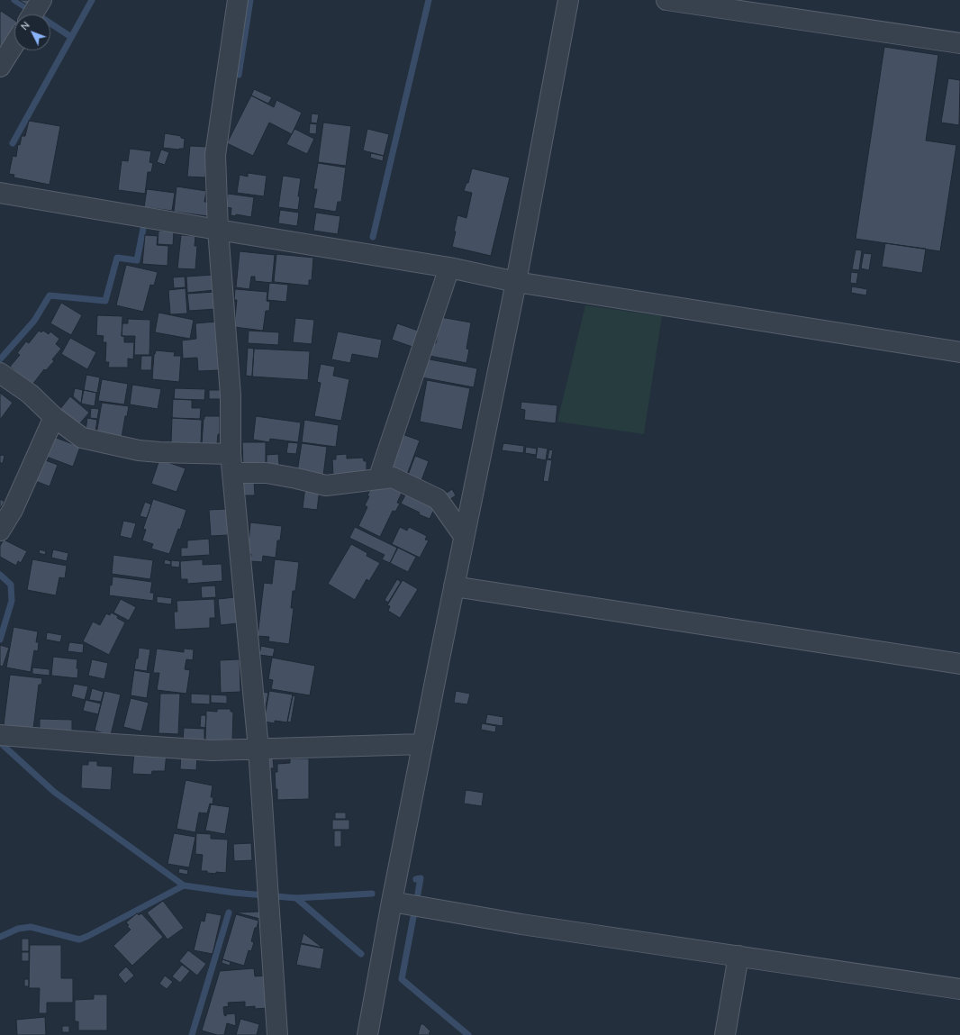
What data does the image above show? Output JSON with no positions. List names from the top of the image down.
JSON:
{
  "north": "top left"
}
